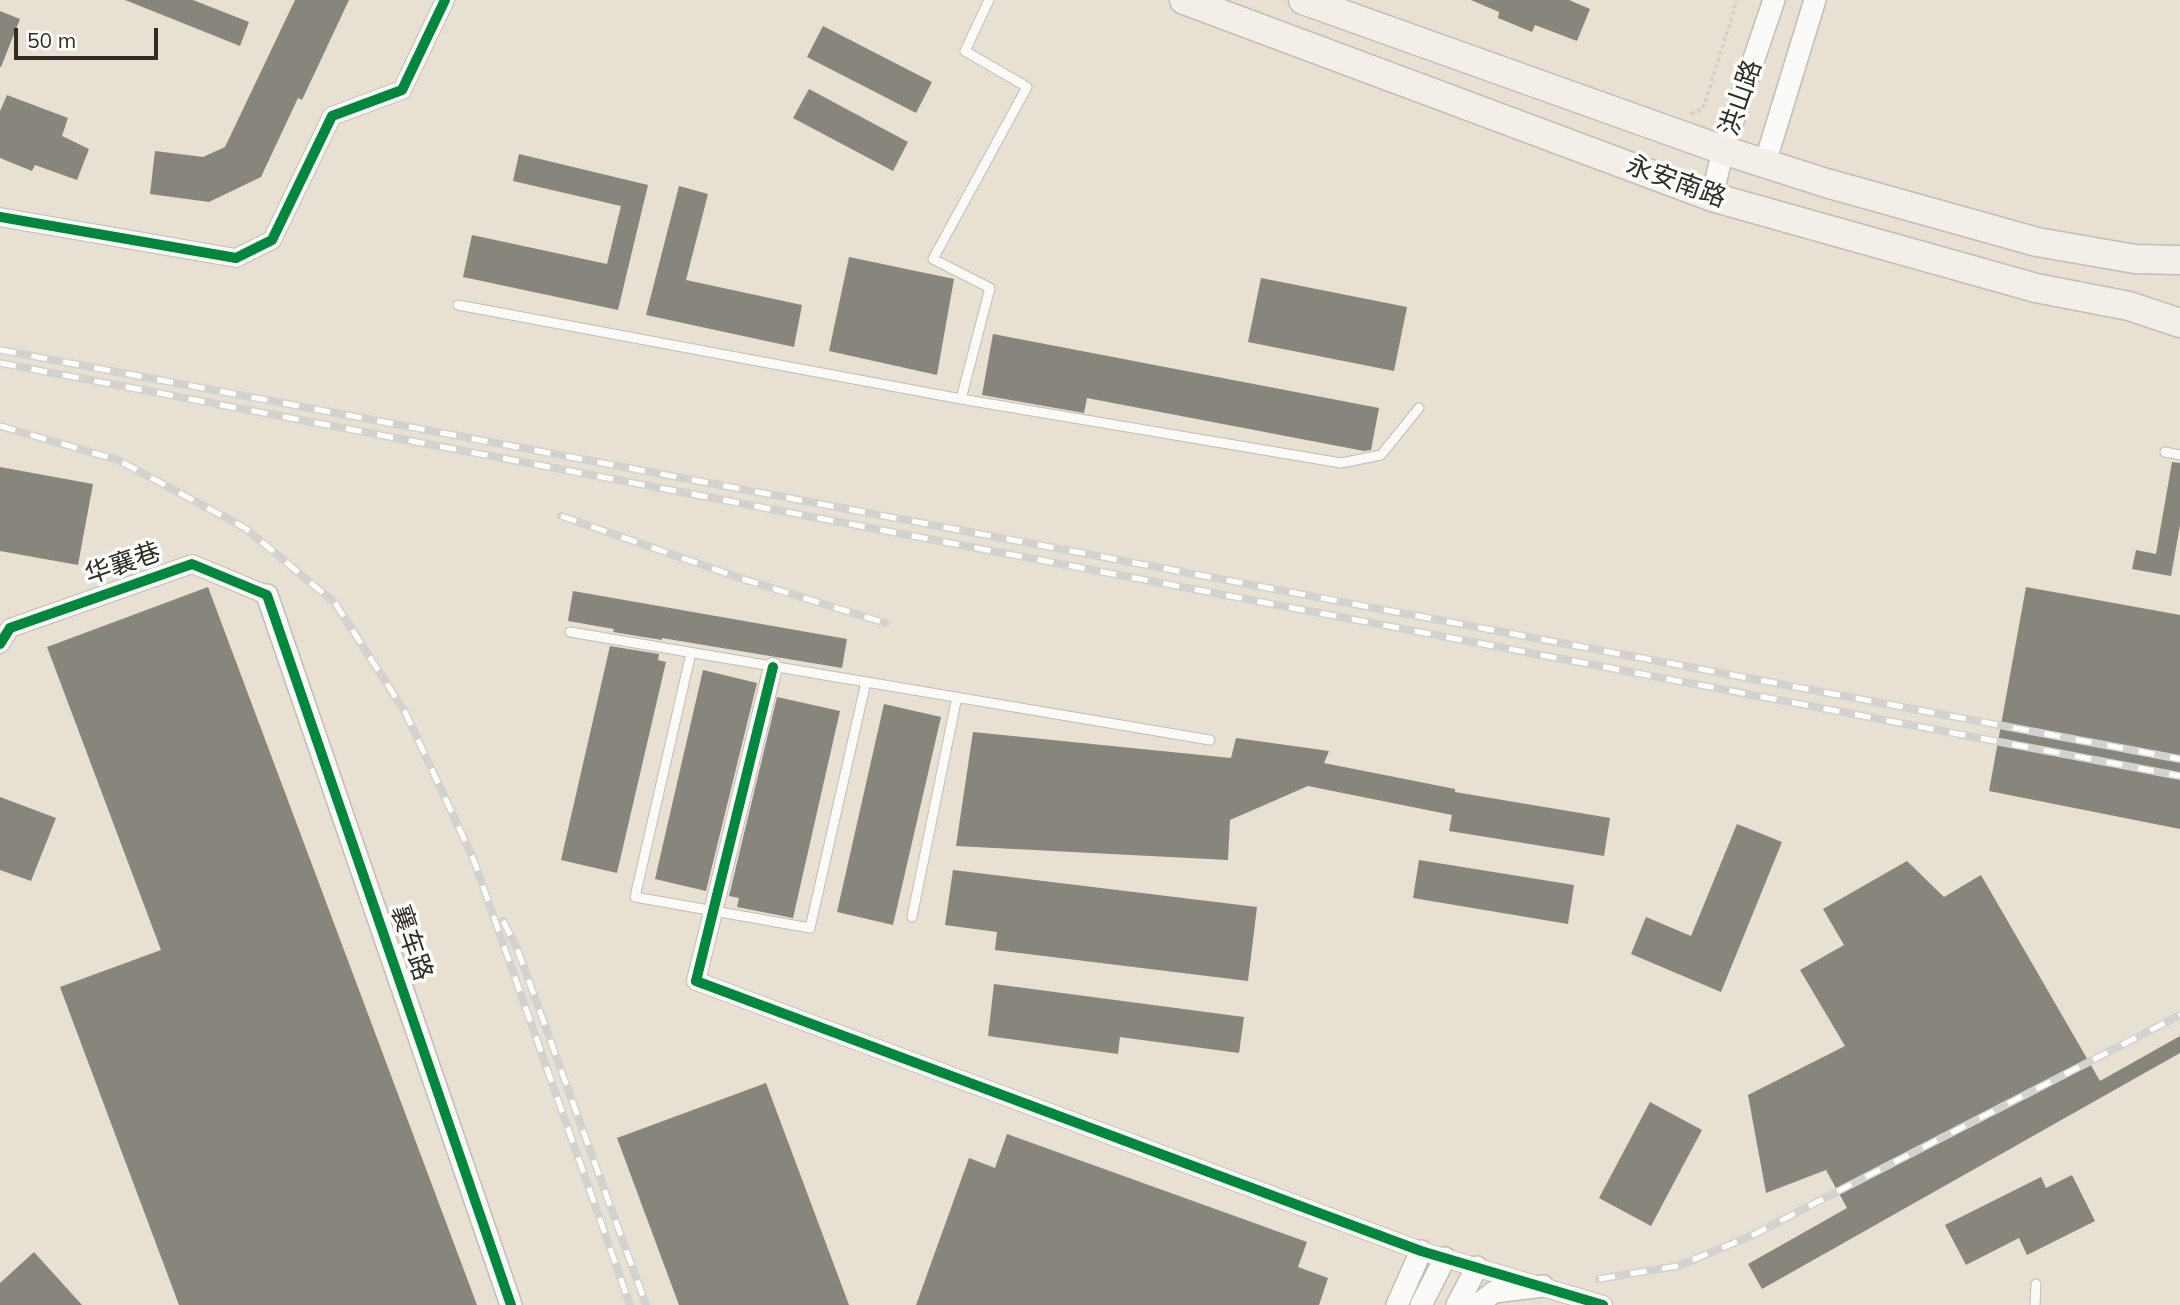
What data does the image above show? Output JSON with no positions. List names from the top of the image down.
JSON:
{
  "streets": {
    "main road": ["永安南路"],
    "street": ["洪山路", "华襄巷", "襄车路"]
  },
  "crossings": [
    ["洪山路", "永安南路"],
    ["华襄巷", "襄车路"]
  ],
  "scale_bar": "50 m"
}
